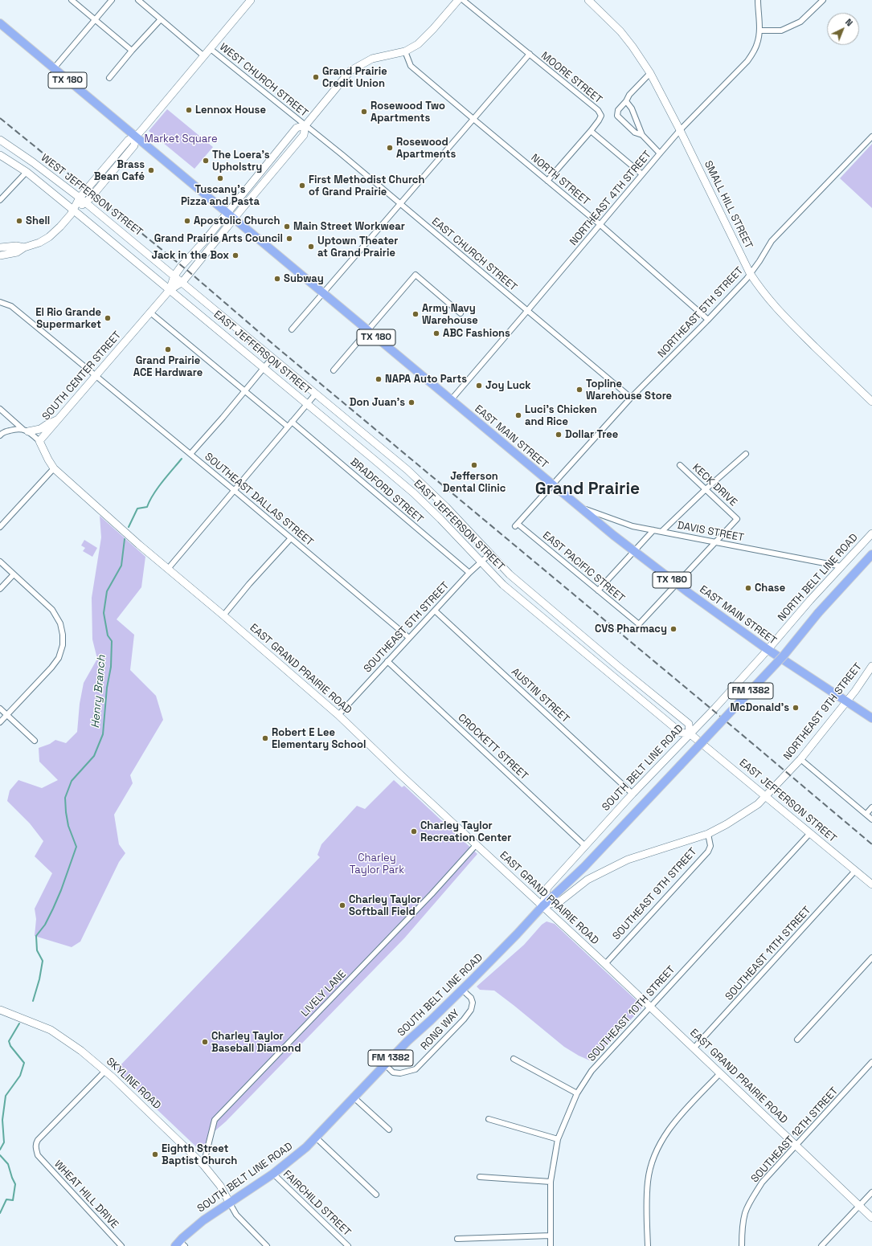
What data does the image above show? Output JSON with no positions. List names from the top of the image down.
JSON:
{
  "streets": {
    "main road": [
      "TX 180",
      "EAST MAIN STREET",
      "FM 1382",
      "SOUTH BELT LINE ROAD"
    ],
    "street": [
      "MOORE STREET",
      "WEST CHURCH STREET",
      "NORTH STREET",
      "WEST JEFFERSON STREET",
      "NORTHEAST 4TH STREET",
      "SMALL HILL STREET",
      "EAST CHURCH STREET",
      "NORTHEAST 5TH STREET",
      "EAST JEFFERSON STREET",
      "SOUTH CENTER STREET",
      "KECK DRIVE",
      "BRADFORD STREET",
      "SOUTHEAST DALLAS STREET",
      "DAVIS STREET",
      "EAST PACIFIC STREET",
      "NORTH BELT LINE ROAD",
      "SOUTHEAST 5TH STREET",
      "EAST GRAND PRAIRIE ROAD",
      "AUSTIN STREET",
      "NORTHEAST 9TH STREET",
      "CROCKETT STREET",
      "SOUTHEAST 9TH STREET",
      "SOUTHEAST 11TH STREET",
      "LIVELY LANE",
      "SOUTHEAST 10TH STREET",
      "RONG WAY",
      "SKYLINE ROAD",
      "SOUTHEAST 12TH STREET",
      "WHEAT HILL DRIVE",
      "FAIRCHILD STREET"
    ]
  },
  "crossings": [
    ["TX 180", "SOUTH CENTER STREET"],
    ["TX 180", "EAST MAIN STREET"],
    ["WEST CHURCH STREET", "EAST CHURCH STREET"],
    ["WEST CHURCH STREET", "SOUTH CENTER STREET"],
    ["NORTH STREET", "NORTHEAST 4TH STREET"],
    ["NORTH STREET", "NORTHEAST 5TH STREET"],
    ["WEST JEFFERSON STREET", "EAST JEFFERSON STREET"],
    ["WEST JEFFERSON STREET", "SOUTH CENTER STREET"],
    ["NORTHEAST 4TH STREET", "SMALL HILL STREET"],
    ["NORTHEAST 4TH STREET", "EAST CHURCH STREET"],
    ["NORTHEAST 4TH STREET", "EAST MAIN STREET"],
    ["SMALL HILL STREET", "NORTHEAST 5TH STREET"],
    ["EAST CHURCH STREET", "NORTHEAST 5TH STREET"],
    ["EAST CHURCH STREET", "SOUTH CENTER STREET"],
    ["NORTHEAST 5TH STREET", "EAST MAIN STREET"],
    ["NORTHEAST 5TH STREET", "EAST PACIFIC STREET"],
    ["EAST JEFFERSON STREET", "SOUTH CENTER STREET"],
    ["EAST JEFFERSON STREET", "SOUTHEAST 5TH STREET"],
    ["EAST JEFFERSON STREET", "SOUTH BELT LINE ROAD"],
    ["EAST JEFFERSON STREET", "SOUTHEAST 9TH STREET"],
    ["EAST JEFFERSON STREET", "SOUTHEAST 11TH STREET"],
    ["EAST JEFFERSON STREET", "SOUTHEAST 10TH STREET"],
    ["SOUTH CENTER STREET", "EAST MAIN STREET"],
    ["SOUTH CENTER STREET", "SOUTHEAST DALLAS STREET"],
    ["SOUTH CENTER STREET", "EAST GRAND PRAIRIE ROAD"],
    ["EAST MAIN STREET", "DAVIS STREET"],
    ["EAST MAIN STREET", "EAST PACIFIC STREET"],
    ["EAST MAIN STREET", "NORTH BELT LINE ROAD"],
    ["EAST MAIN STREET", "NORTHEAST 9TH STREET"],
    ["EAST MAIN STREET", "SOUTH BELT LINE ROAD"],
    ["KECK DRIVE", "DAVIS STREET"],
    ["BRADFORD STREET", "SOUTHEAST 5TH STREET"],
    ["SOUTHEAST DALLAS STREET", "SOUTHEAST 5TH STREET"],
    ["DAVIS STREET", "NORTH BELT LINE ROAD"],
    ["NORTH BELT LINE ROAD", "SOUTH BELT LINE ROAD"],
    ["SOUTHEAST 5TH STREET", "EAST GRAND PRAIRIE ROAD"],
    ["SOUTHEAST 5TH STREET", "AUSTIN STREET"],
    ["SOUTHEAST 5TH STREET", "CROCKETT STREET"],
    ["EAST GRAND PRAIRIE ROAD", "SOUTH BELT LINE ROAD"],
    ["EAST GRAND PRAIRIE ROAD", "SOUTHEAST 9TH STREET"],
    ["EAST GRAND PRAIRIE ROAD", "SOUTHEAST 11TH STREET"],
    ["EAST GRAND PRAIRIE ROAD", "LIVELY LANE"],
    ["EAST GRAND PRAIRIE ROAD", "SOUTHEAST 10TH STREET"],
    ["EAST GRAND PRAIRIE ROAD", "SOUTHEAST 12TH STREET"],
    ["AUSTIN STREET", "SOUTH BELT LINE ROAD"],
    ["NORTHEAST 9TH STREET", "SOUTHEAST 9TH STREET"],
    ["CROCKETT STREET", "SOUTH BELT LINE ROAD"],
    ["SOUTH BELT LINE ROAD", "SOUTHEAST 9TH STREET"],
    ["SOUTH BELT LINE ROAD", "RONG WAY"],
    ["SOUTH BELT LINE ROAD", "SKYLINE ROAD"],
    ["SOUTH BELT LINE ROAD", "FAIRCHILD STREET"],
    ["LIVELY LANE", "SKYLINE ROAD"],
    ["SKYLINE ROAD", "WHEAT HILL DRIVE"]
  ],
  "districts": ["Grand Prairie"],
  "water": ["Henry Branch"],
  "parks": ["Market Square", "Charley Taylor Park"],
  "places": [
    "Grand Prairie Credit Union",
    "Lennox House",
    "Rosewood Two Apartments",
    "Rosewood Apartments",
    "The Loera's Upholstry",
    "Brass Bean Café",
    "Tuscany's Pizza and Pasta",
    "First Methodist Church of Grand Prairie",
    "Shell",
    "Apostolic Church",
    "Main Street Workwear",
    "Grand Prairie Arts Council",
    "Uptown Theater at Grand Prairie",
    "Jack in the Box",
    "Subway",
    "Army Navy Warehouse",
    "El Rio Grande Supermarket",
    "ABC Fashions",
    "Grand Prairie ACE Hardware",
    "NAPA Auto Parts",
    "Joy Luck",
    "Topline Warehouse Store",
    "Don Juan's",
    "Luci's Chicken and Rice",
    "Dollar Tree",
    "Jefferson Dental Clinic",
    "Chase",
    "CVS Pharmacy",
    "McDonald's",
    "Robert E Lee Elementary School",
    "Charley Taylor Recreation Center",
    "Charley Taylor Softball Field",
    "Charley Taylor Baseball Diamond",
    "Eighth Street Baptist Church"
  ],
  "north": "top right"
}
